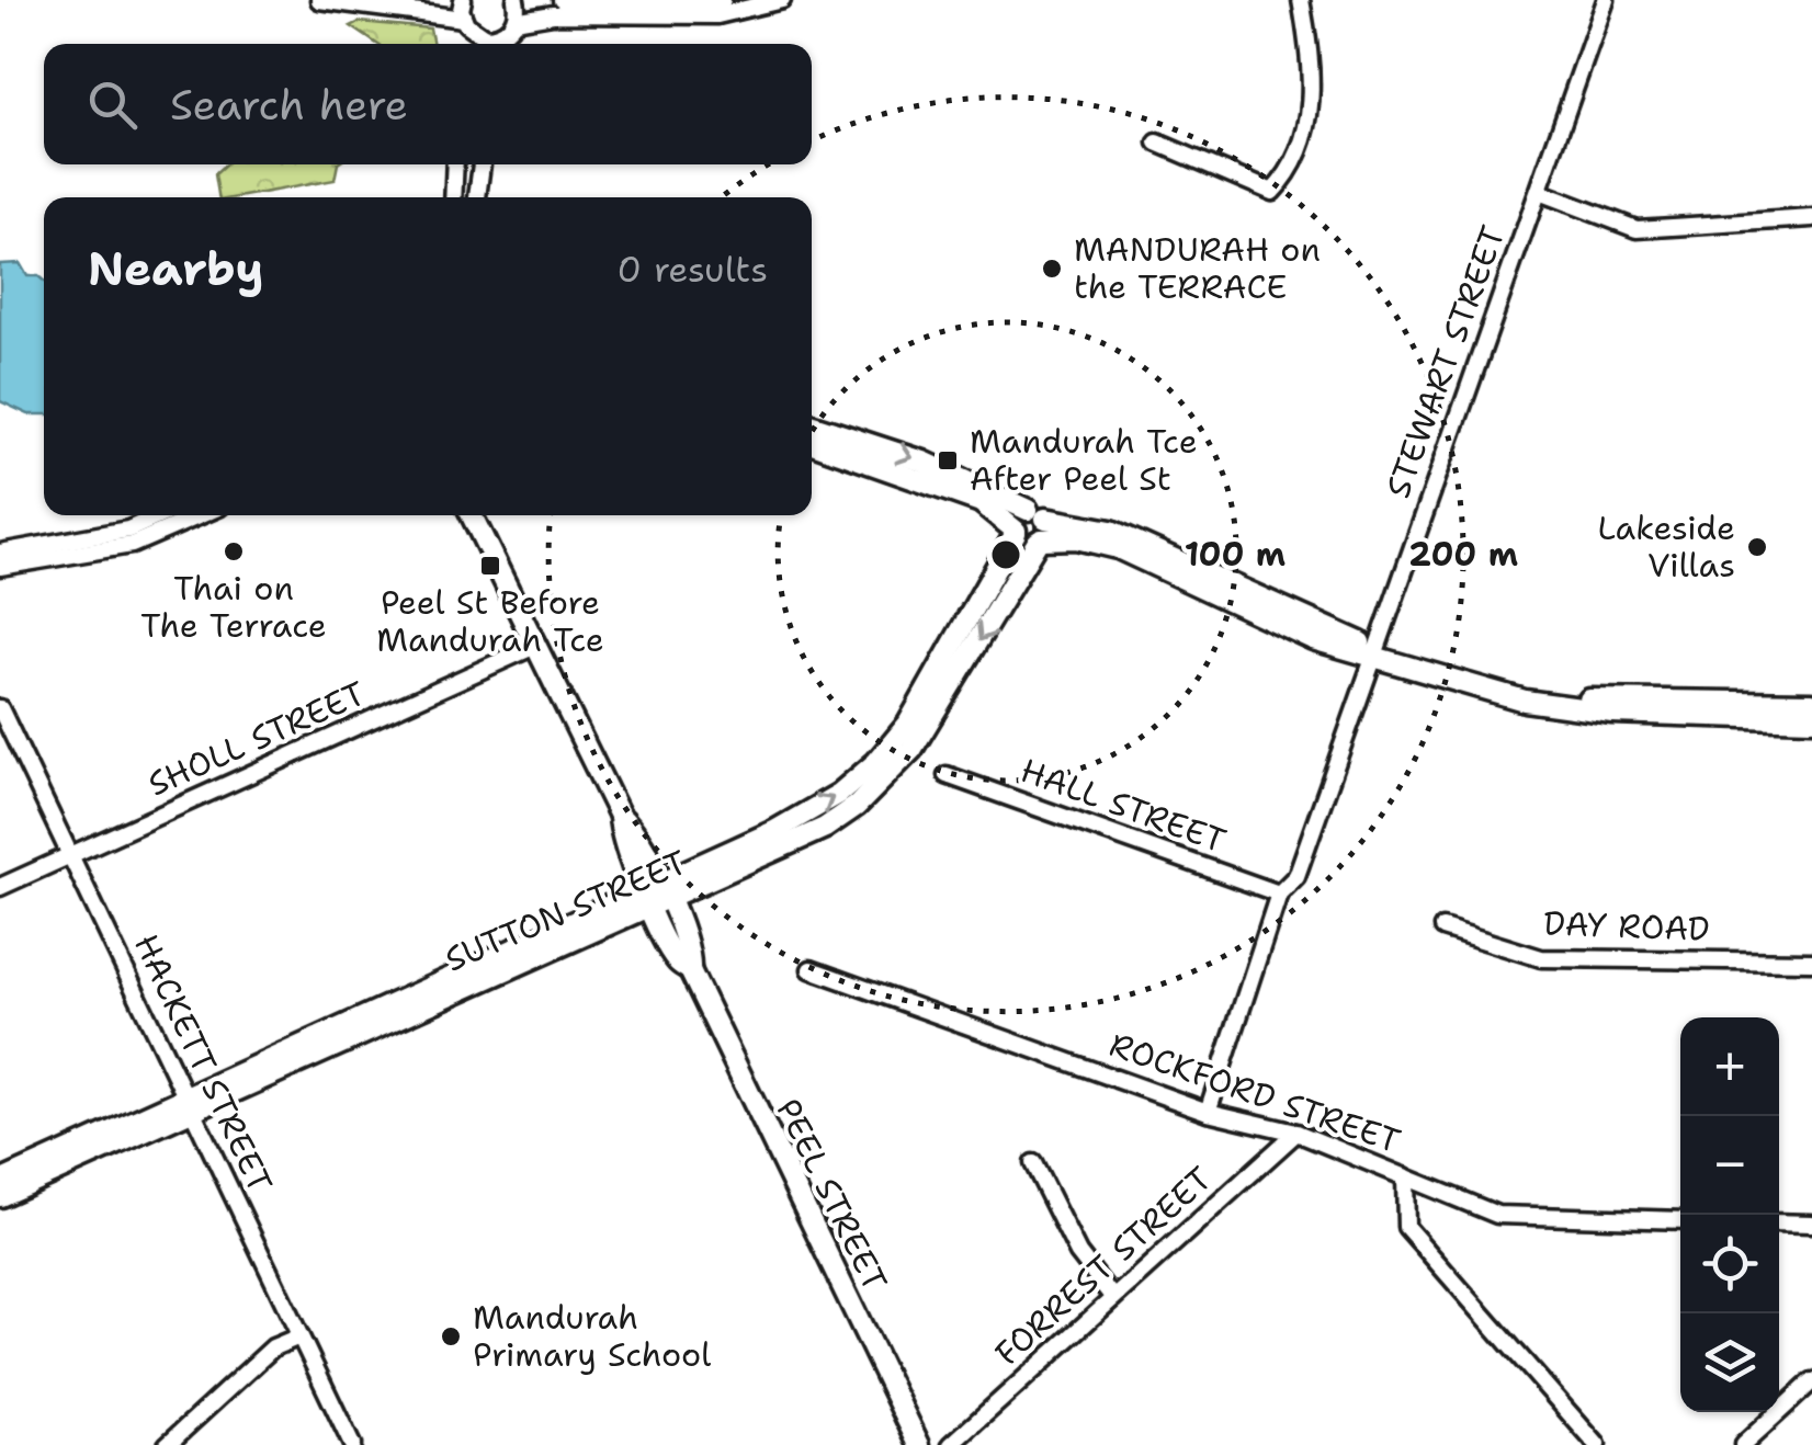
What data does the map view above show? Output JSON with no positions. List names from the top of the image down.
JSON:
{
  "streets": {
    "main road": ["SUTTON STREET", "PEEL STREET"],
    "street": [
      "STEWART STREET",
      "SHOLL STREET",
      "HALL STREET",
      "DAY ROAD",
      "HACKETT STREET",
      "ROCKFORD STREET",
      "FORREST STREET"
    ]
  },
  "crossings": [
    ["STEWART STREET", "HALL STREET"],
    ["STEWART STREET", "ROCKFORD STREET"],
    ["SHOLL STREET", "HACKETT STREET"],
    ["SHOLL STREET", "PEEL STREET"],
    ["SUTTON STREET", "HACKETT STREET"],
    ["SUTTON STREET", "PEEL STREET"],
    ["ROCKFORD STREET", "FORREST STREET"]
  ],
  "places": {
    "other": [
      "MANDURAH on the TERRACE",
      "Lakeside Villas",
      "Thai on The Terrace",
      "Mandurah Primary School"
    ],
    "transit": ["Mandurah Tce After Peel St", "Peel St Before Mandurah Tce"]
  },
  "page": {
    "search": "Search here",
    "heading": ["Nearby", "0 results"],
    "map_buttons": ["+", "−"]
  },
  "rings": ["100 m", "200 m"]
}
